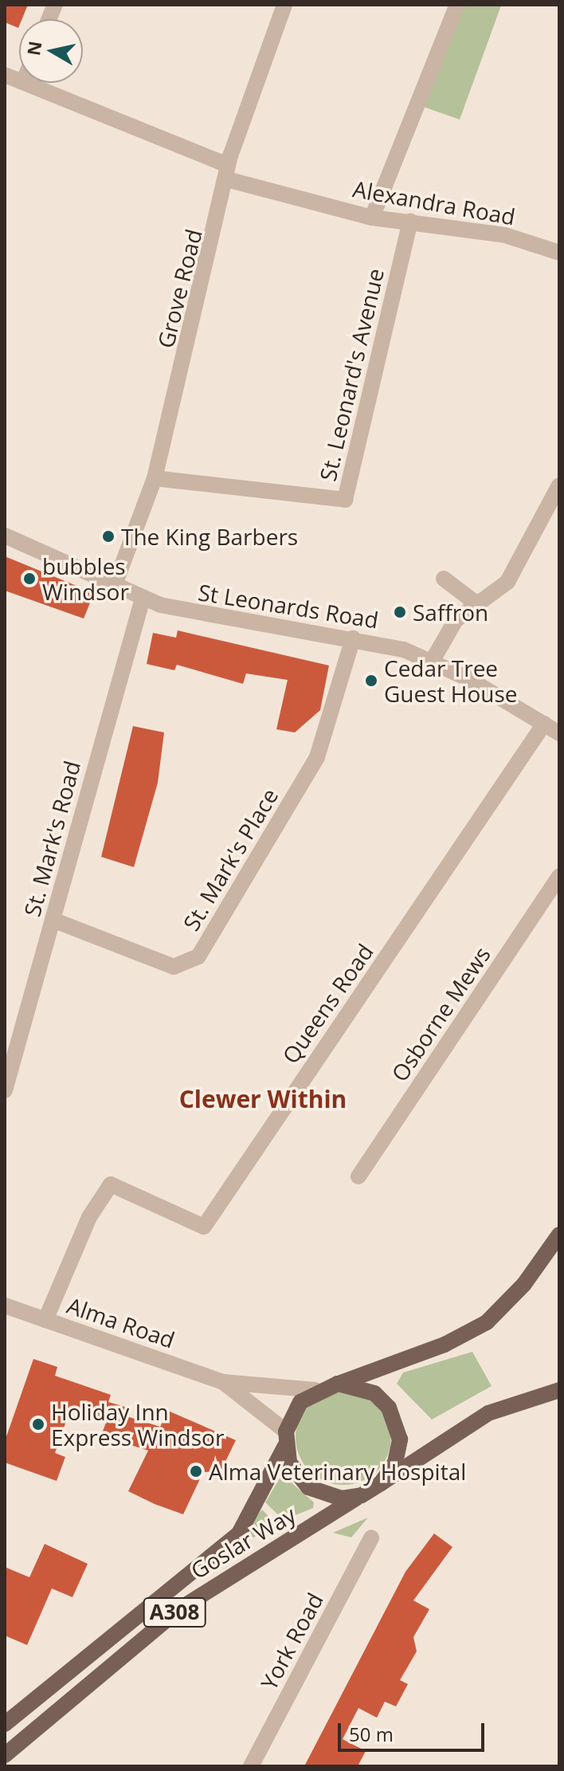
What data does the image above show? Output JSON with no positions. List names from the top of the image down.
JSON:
{
  "streets": {
    "main road": ["Goslar Way", "A308"],
    "street": [
      "Alexandra Road",
      "Grove Road",
      "St. Leonard's Avenue",
      "St Leonards Road",
      "St. Mark's Road",
      "St. Mark's Place",
      "Queens Road",
      "Osborne Mews",
      "Alma Road",
      "York Road"
    ]
  },
  "crossings": [
    ["Alexandra Road", "Grove Road"],
    ["Alexandra Road", "St. Leonard's Avenue"],
    ["Grove Road", "St. Leonard's Avenue"],
    ["Grove Road", "St Leonards Road"],
    ["St Leonards Road", "St. Mark's Road"],
    ["St Leonards Road", "St. Mark's Place"],
    ["St Leonards Road", "Queens Road"],
    ["St. Mark's Road", "St. Mark's Place"],
    ["Queens Road", "Alma Road"],
    ["Alma Road", "Goslar Way"],
    ["Alma Road", "A308"],
    ["Goslar Way", "A308"]
  ],
  "districts": ["Clewer Within"],
  "places": [
    "The King Barbers",
    "bubbles Windsor",
    "Saffron",
    "Cedar Tree Guest House",
    "Holiday Inn Express Windsor",
    "Alma Veterinary Hospital"
  ],
  "scale_bar": "50 m",
  "north": "left"
}
